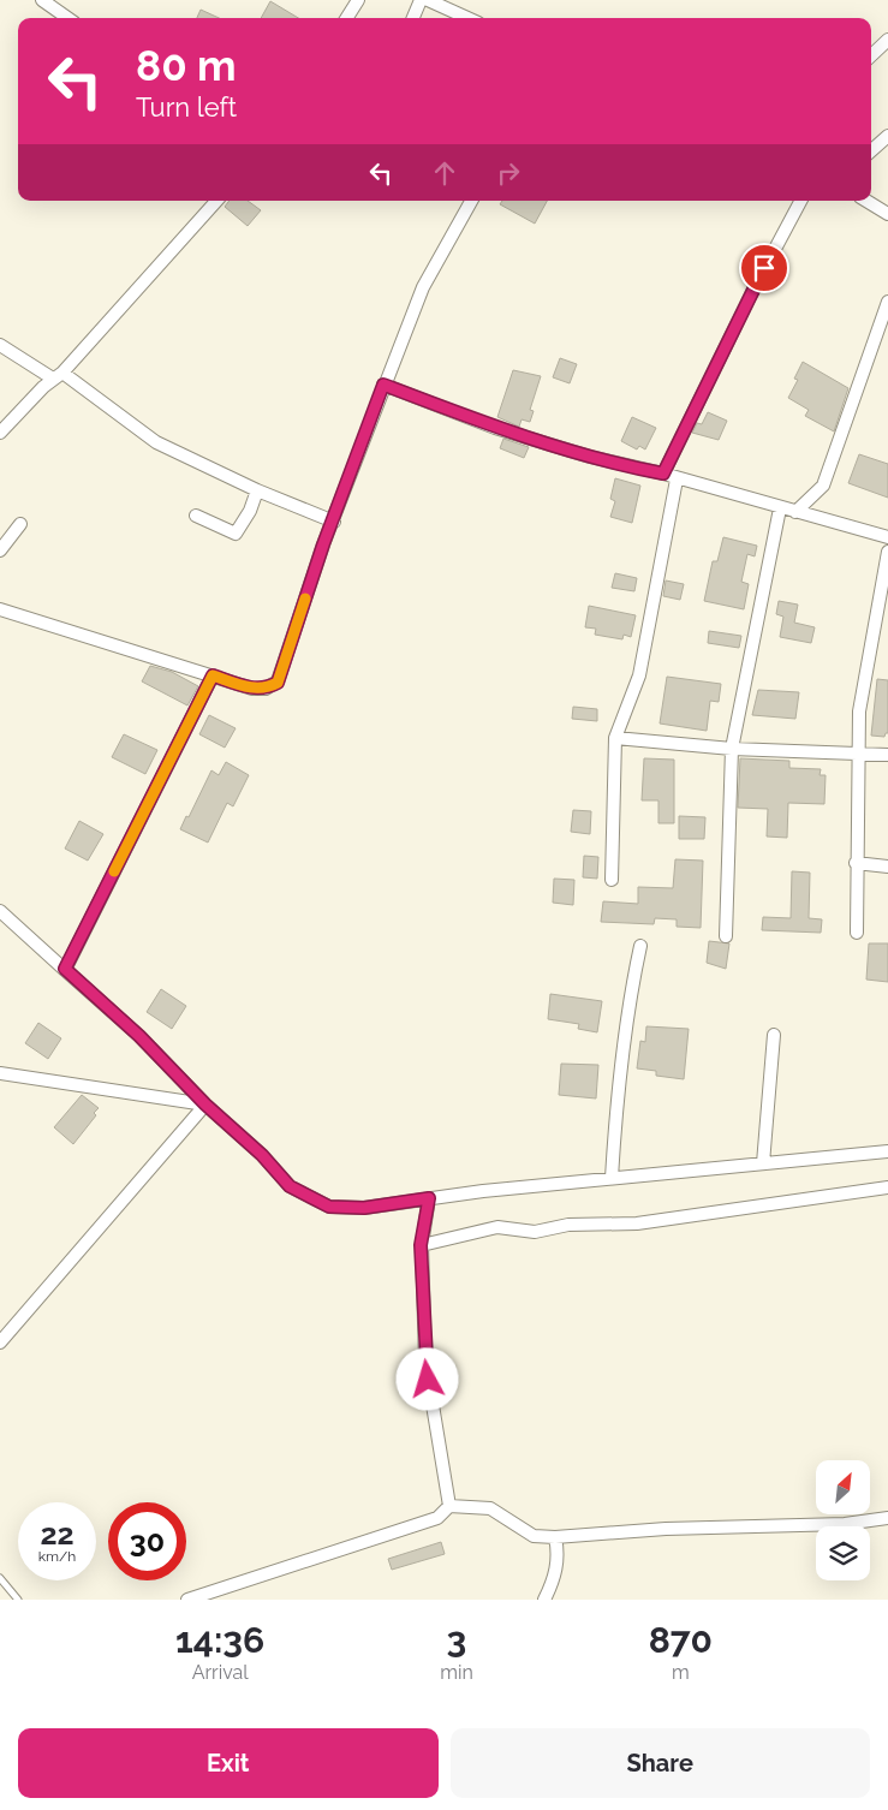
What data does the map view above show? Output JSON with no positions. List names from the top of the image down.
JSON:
{
  "north": "top right",
  "page": {
    "turn": ["80 m", "Turn left"],
    "speed": "22 km/h",
    "limit": "30",
    "eta": [
      "14:36",
      "Arrival",
      "3",
      "min",
      "870",
      "m"
    ],
    "buttons": ["Exit", "Share"]
  }
}
